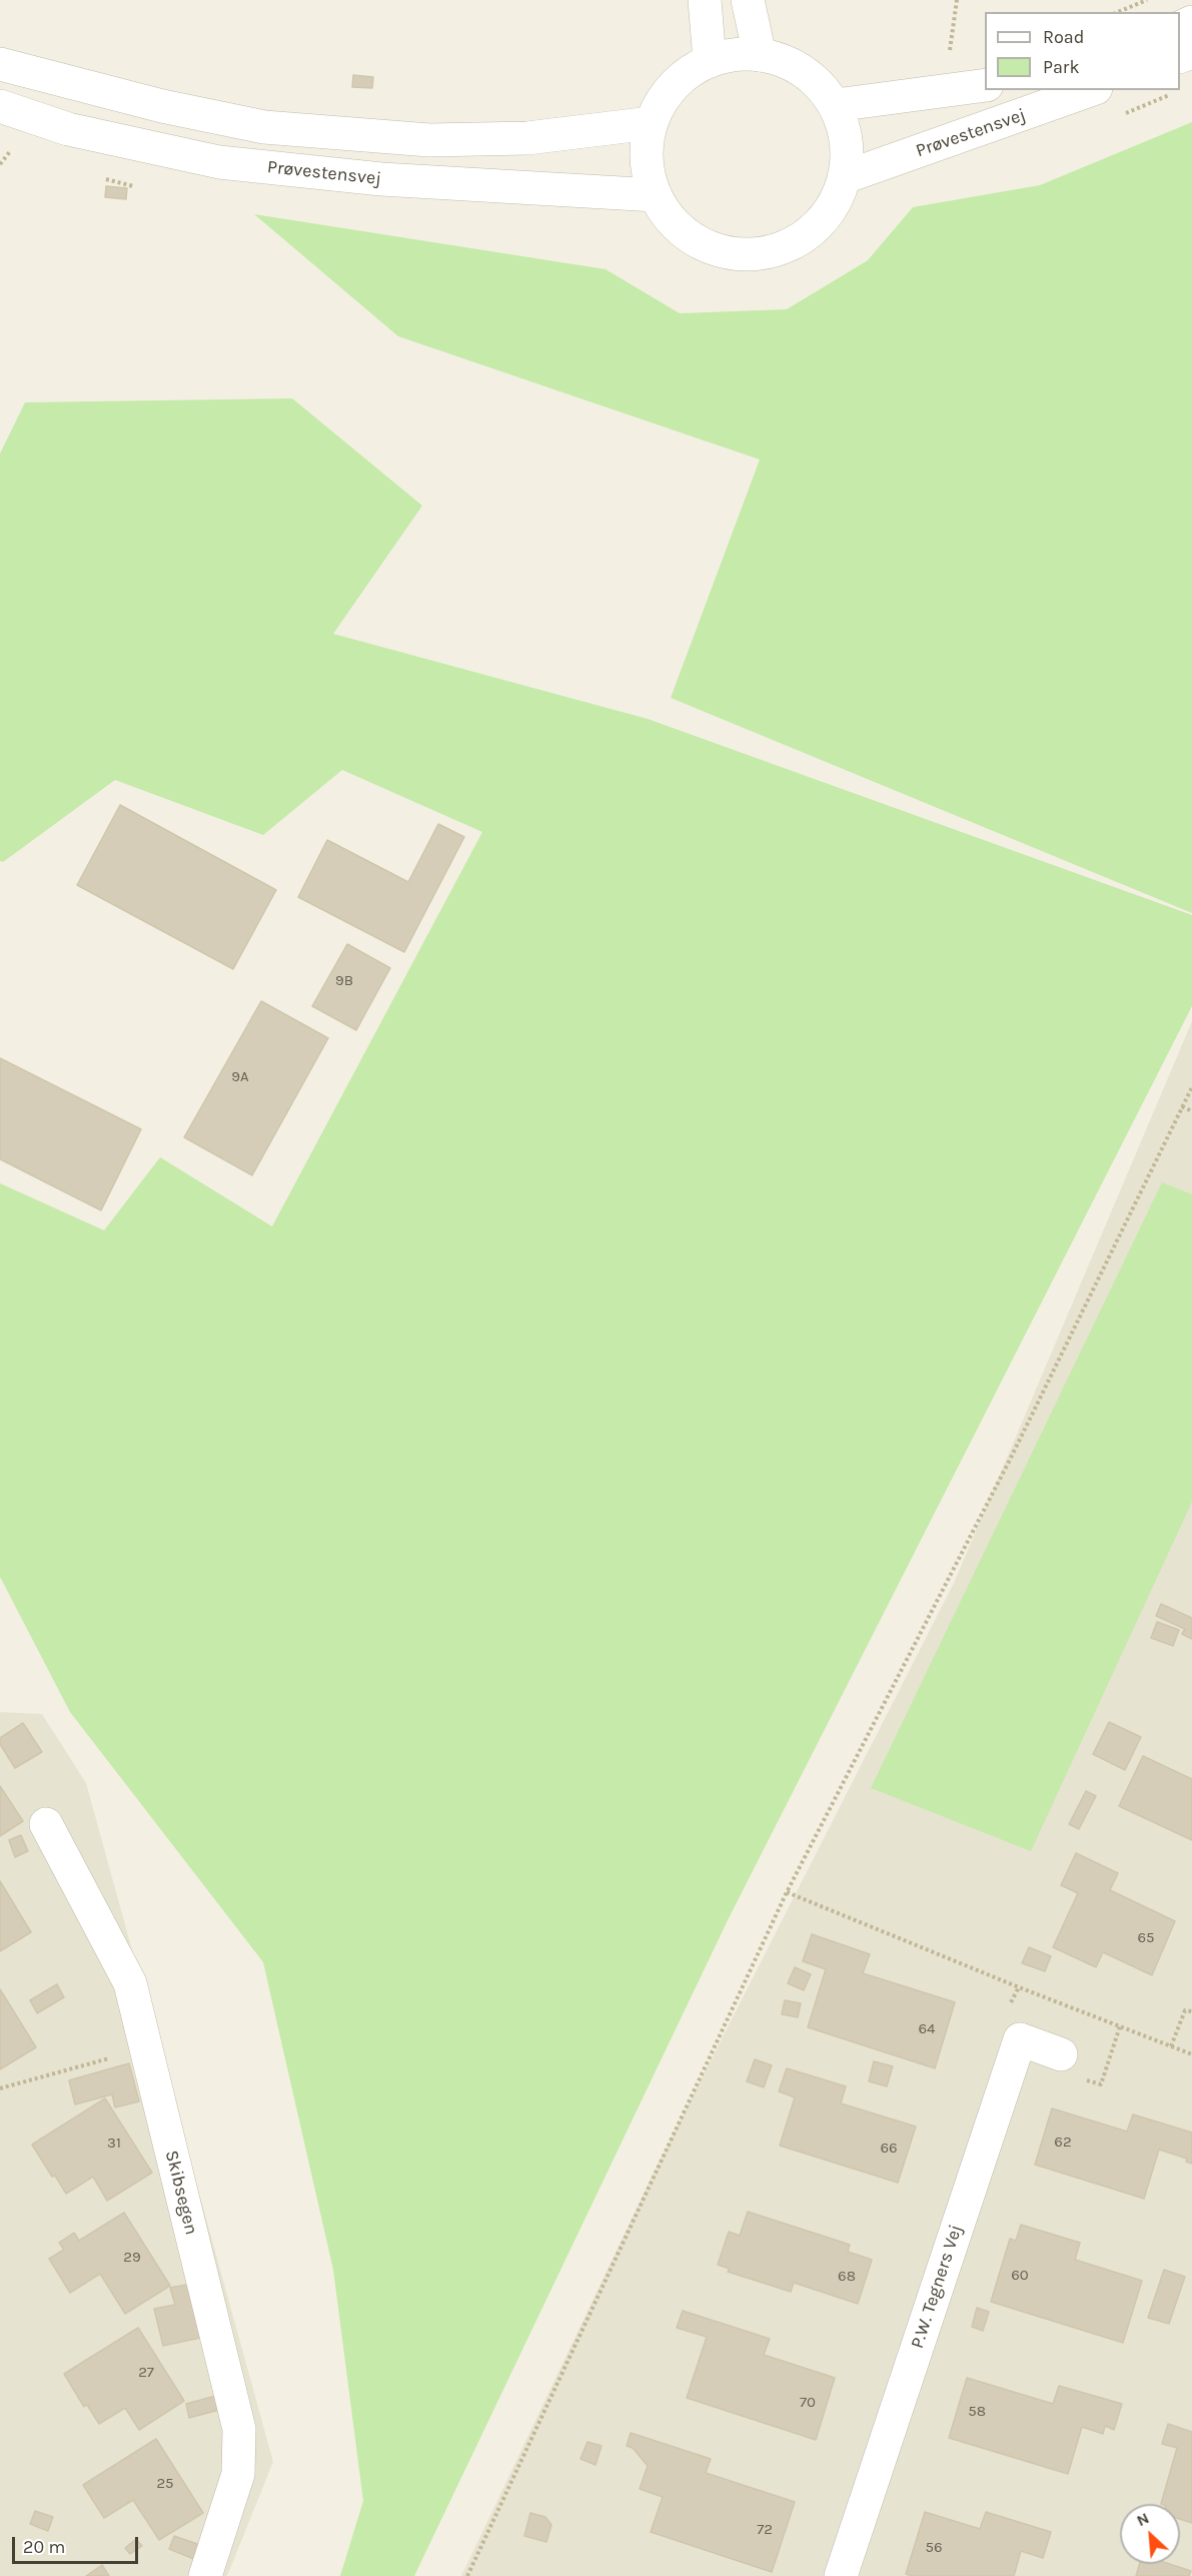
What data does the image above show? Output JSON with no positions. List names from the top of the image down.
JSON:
{
  "streets": {
    "street": ["Prøvestensvej", "Skibsegen", "P.W. Tegners Vej"]
  },
  "house_numbers": [
    "9B",
    "9A",
    "65",
    "64",
    "62",
    "31",
    "66",
    "29",
    "60",
    "68",
    "27",
    "70",
    "58",
    "25",
    "72",
    "56"
  ],
  "legend": ["Road", "Park"],
  "scale_bar": "20 m",
  "north": "top left"
}
